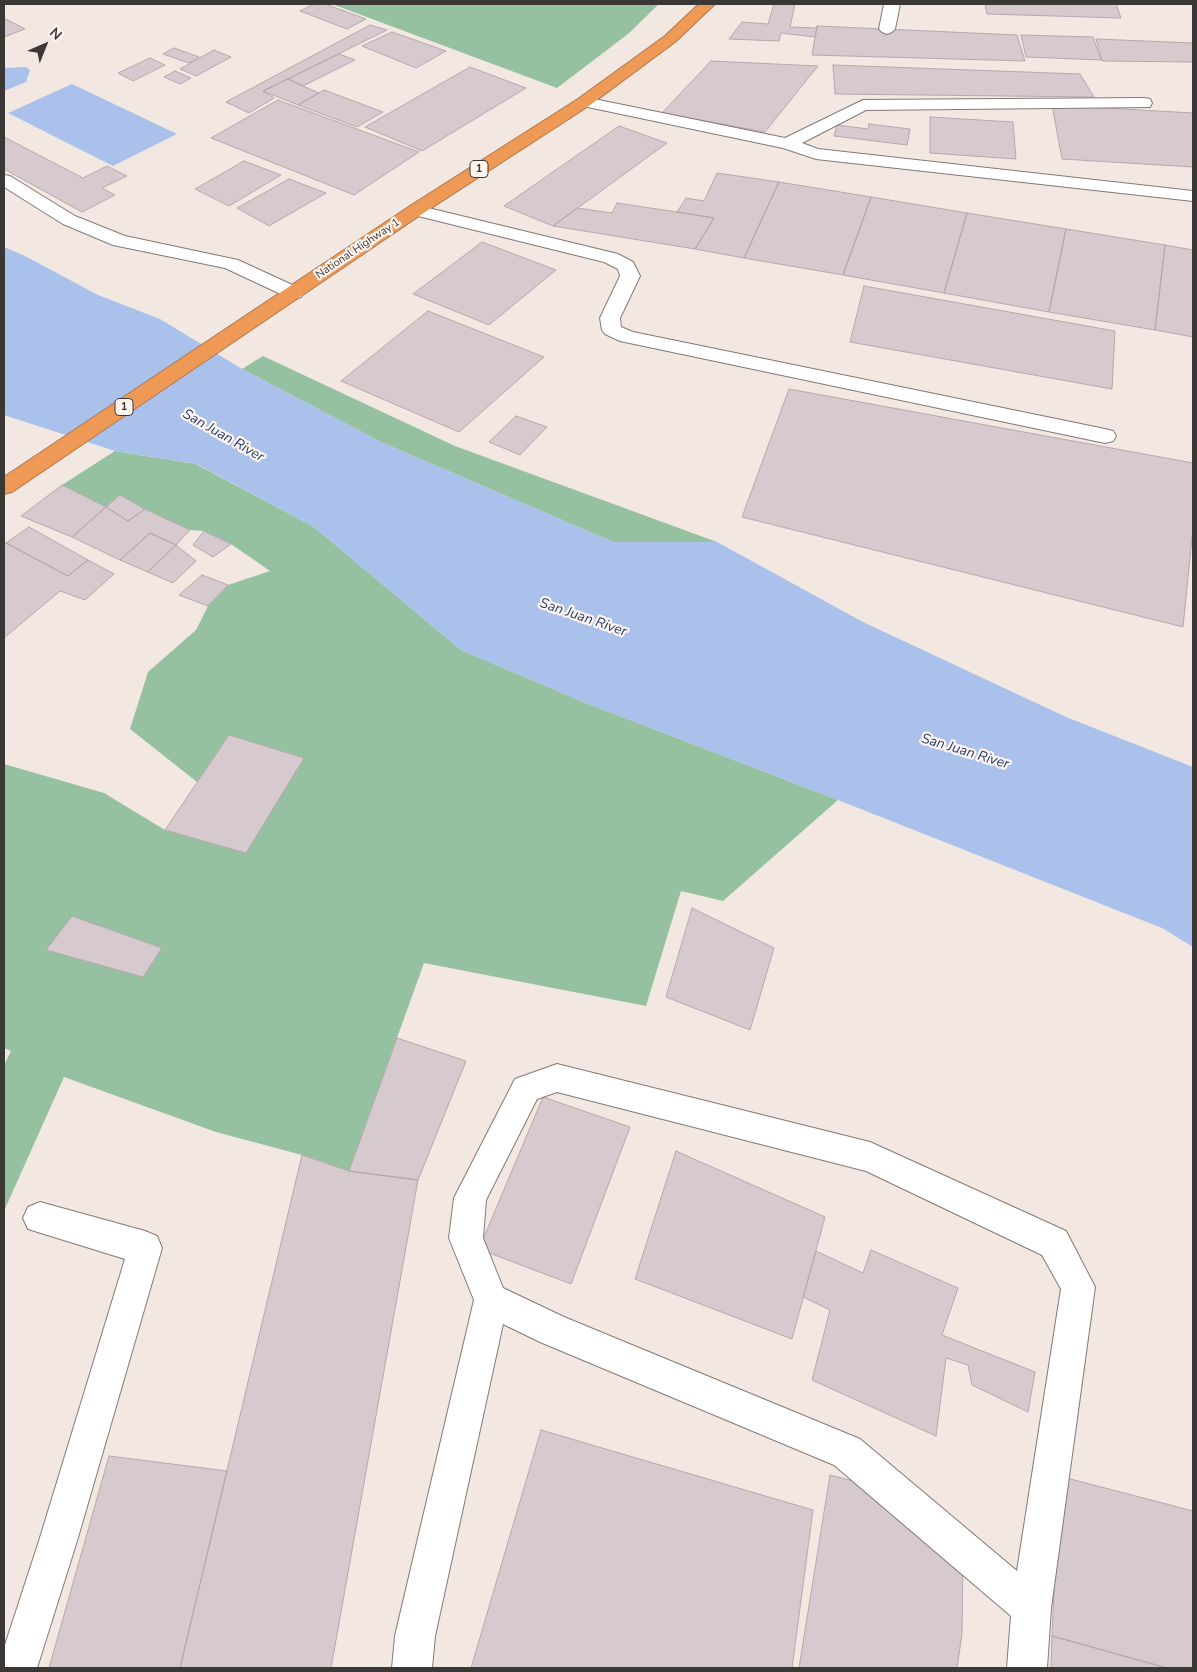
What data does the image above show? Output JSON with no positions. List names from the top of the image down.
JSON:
{
  "streets": {
    "highway": ["1", "National Highway 1"]
  },
  "water": ["San Juan River"],
  "north": "top right"
}
